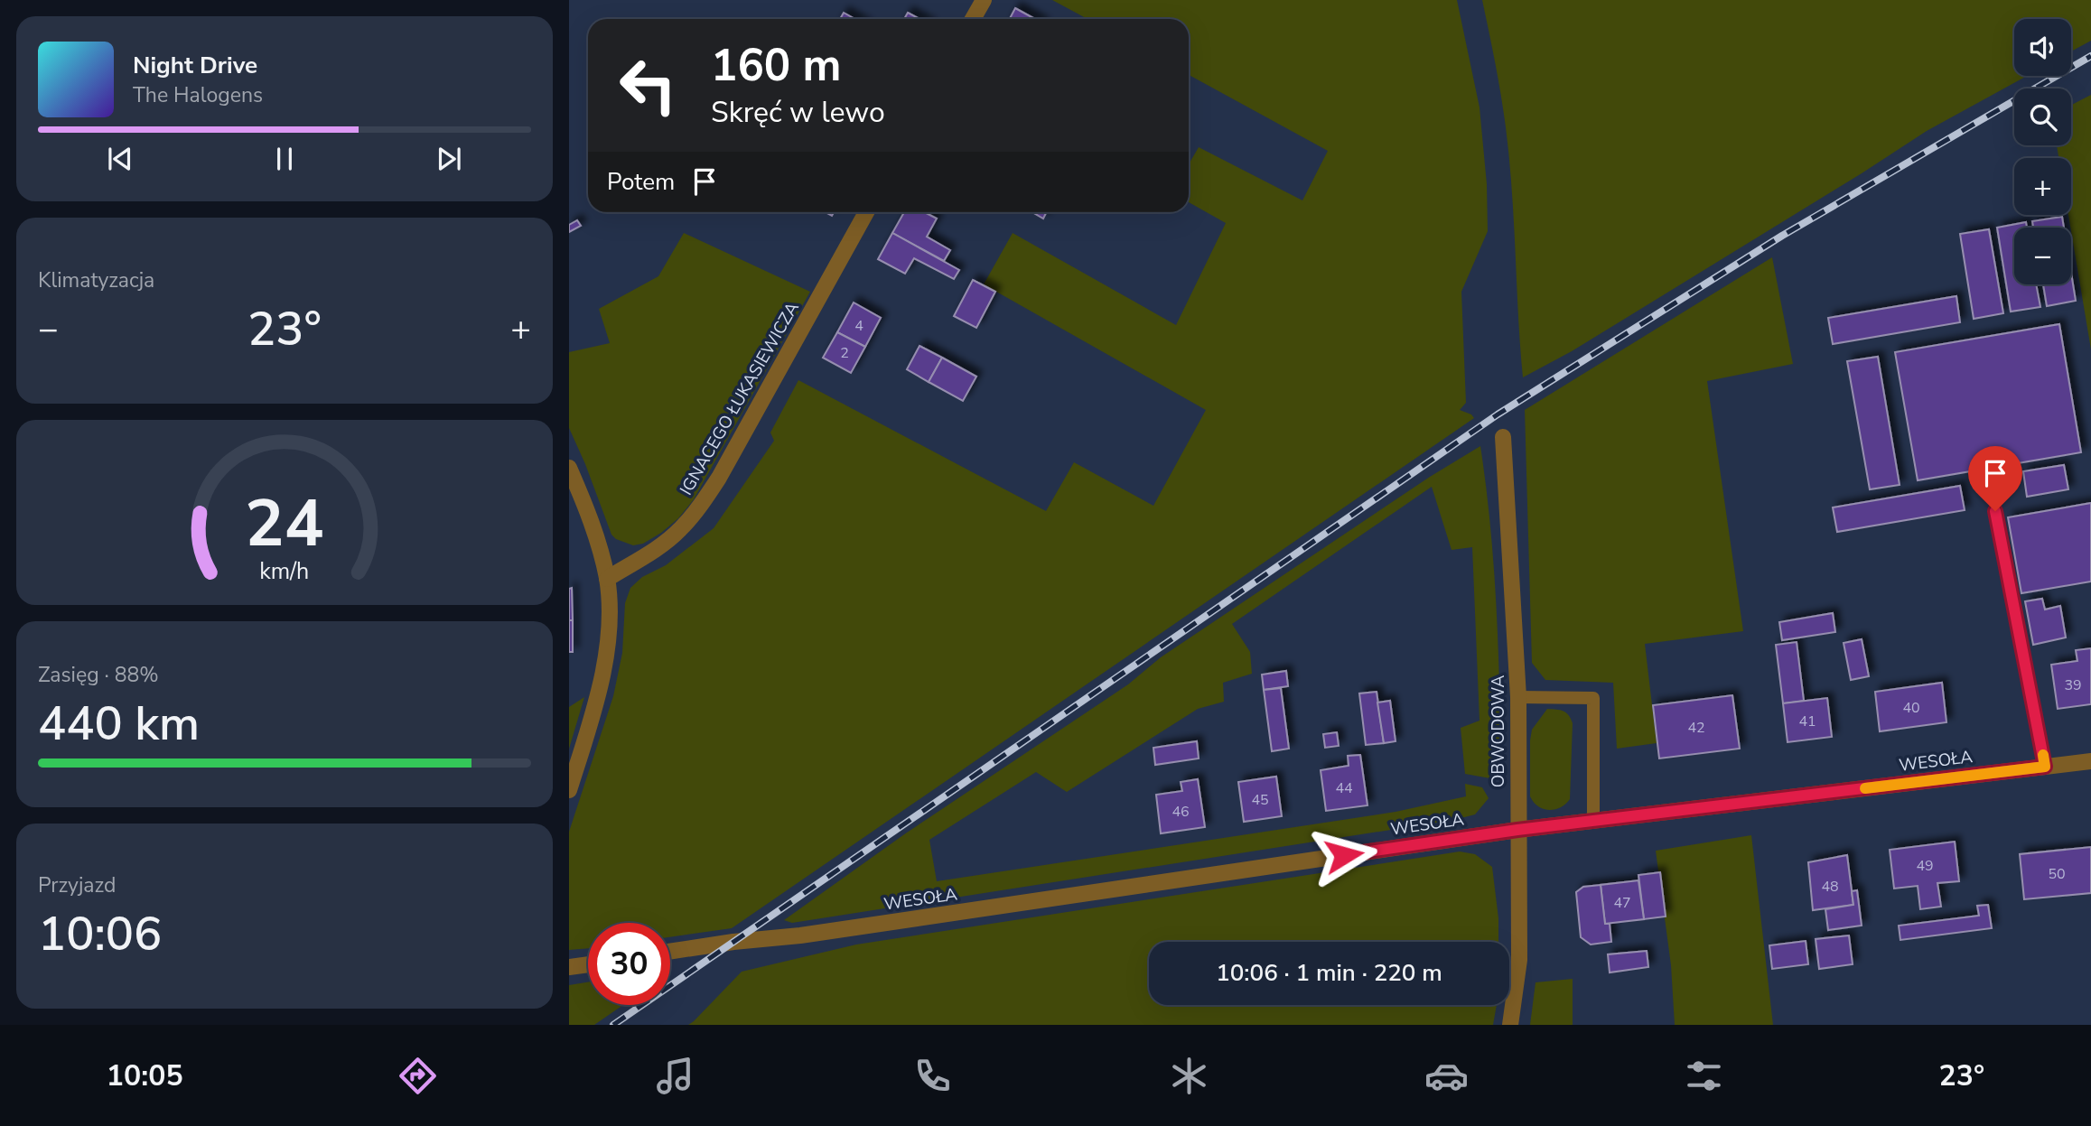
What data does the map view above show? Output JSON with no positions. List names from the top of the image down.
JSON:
{
  "streets": {
    "street": ["IGNACEGO ŁUKASIEWICZA", "OBWODOWA", "WESOŁA"]
  },
  "crossings": [
    ["OBWODOWA", "WESOŁA"]
  ],
  "house_numbers": [
    "4",
    "2",
    "39",
    "40",
    "41",
    "42",
    "44",
    "45",
    "46",
    "49",
    "50",
    "48",
    "47"
  ],
  "page": {
    "map_buttons": ["+", "−"],
    "turn": ["160 m", "Skręć w lewo"],
    "song": ["Night Drive", "The Halogens"],
    "then": "Potem",
    "tile": [
      "Klimatyzacja",
      ["Zasięg · 88%", "440 km"],
      ["Przyjazd", "10:06"]
    ],
    "heat": ["−", "23°", "+"],
    "limit": "30",
    "trip": "10:06 · 1 min · 220 m",
    "tabs": ["10:05", "23°"],
    "gauge": ["24", "km/h"]
  }
}
